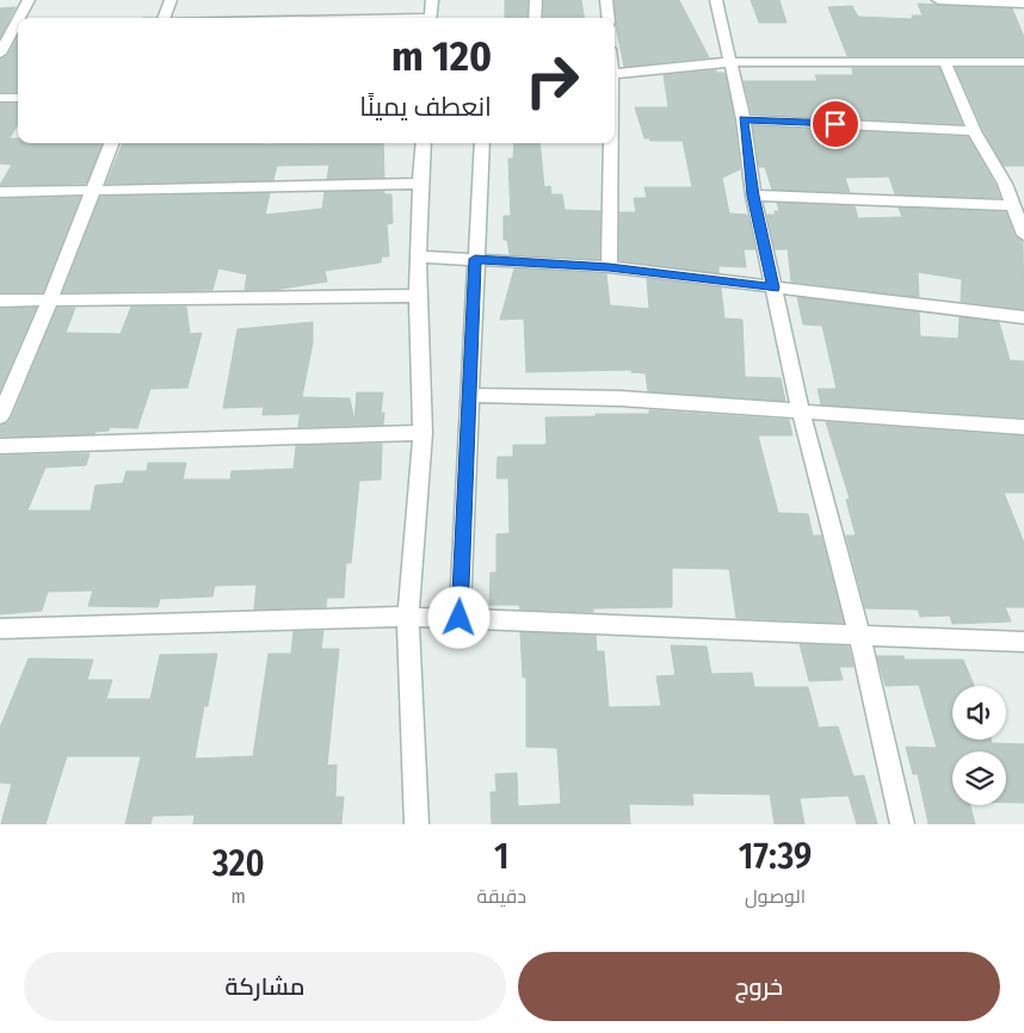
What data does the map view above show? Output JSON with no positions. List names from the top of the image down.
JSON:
{
  "page": {
    "turn": ["120 m", "انعطف يمينًا"],
    "eta": [
      "17:39",
      "الوصول",
      "1",
      "دقيقة",
      "320",
      "m"
    ],
    "buttons": ["خروج", "مشاركة"]
  }
}
